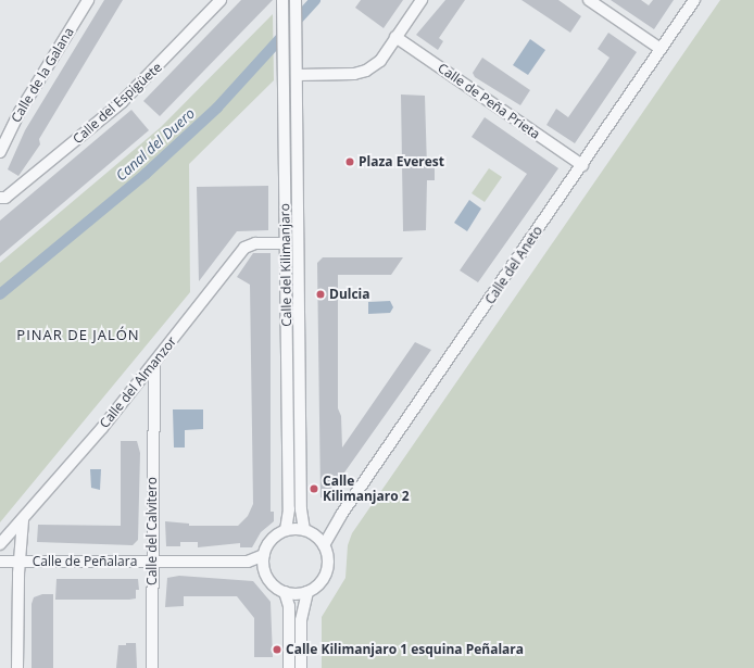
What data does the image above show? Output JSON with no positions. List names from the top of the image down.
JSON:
{
  "streets": {
    "street": [
      "Calle de la Galana",
      "Calle de Peña Prieta",
      "Calle del Espigüete",
      "Calle del Kilimanjaro",
      "Calle del Aneto",
      "Calle del Almanzor",
      "Calle del Calvitero",
      "Calle de Peñalara"
    ]
  },
  "crossings": [
    ["Calle de Peña Prieta", "Calle del Aneto"],
    ["Calle del Kilimanjaro", "Calle del Aneto"],
    ["Calle del Kilimanjaro", "Calle del Almanzor"],
    ["Calle del Kilimanjaro", "Calle de Peñalara"],
    ["Calle del Aneto", "Calle de Peñalara"],
    ["Calle del Almanzor", "Calle del Calvitero"],
    ["Calle del Calvitero", "Calle de Peñalara"]
  ],
  "districts": ["PINAR DE JALÓN"],
  "water": ["Canal del Duero"],
  "places": [
    "Plaza Everest",
    "Dulcia",
    "Calle Kilimanjaro 2",
    "Calle Kilimanjaro 1 esquina Peñalara"
  ]
}
